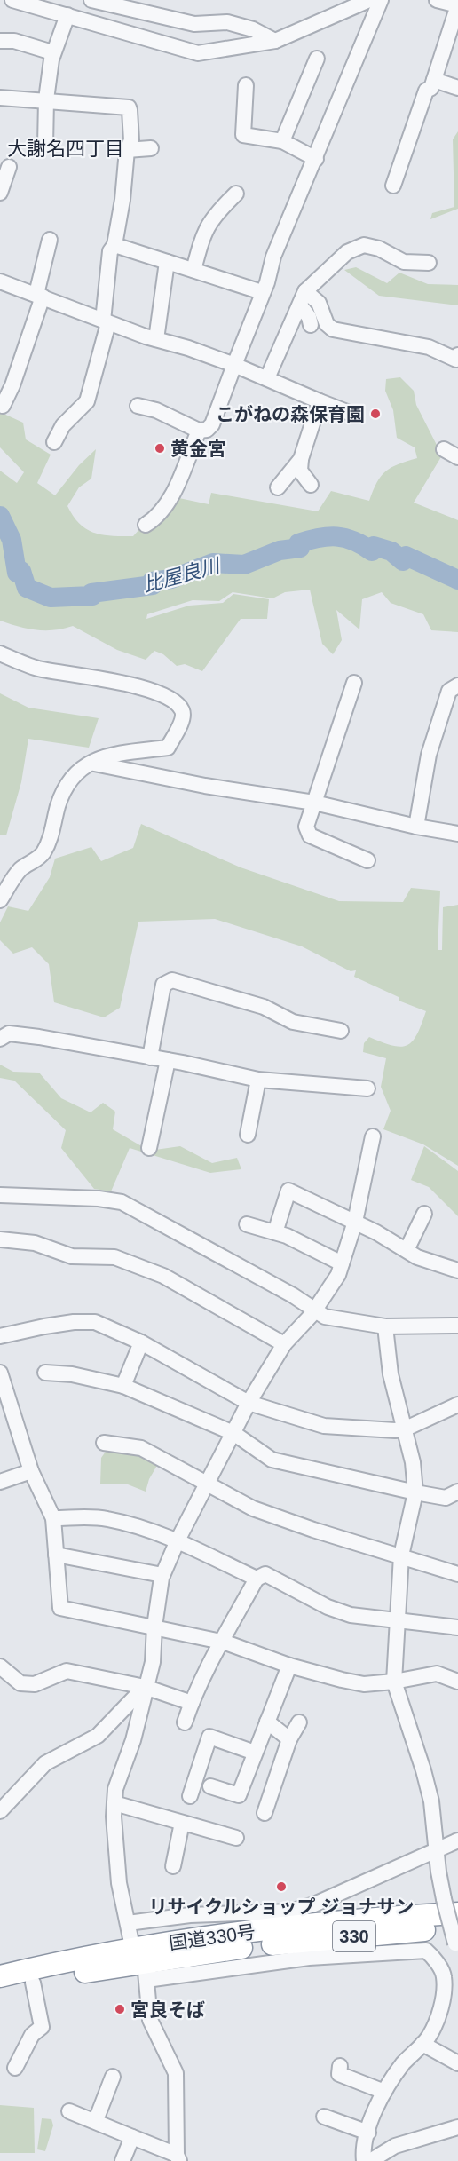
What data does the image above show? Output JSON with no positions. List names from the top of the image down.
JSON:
{
  "streets": {
    "highway": ["330", "国道330号"]
  },
  "districts": ["大謝名四丁目"],
  "water": ["比屋良川"],
  "places": [
    "こがねの森保育園",
    "黄金宮",
    "リサイクルショップ ジョナサン",
    "宮良そば"
  ]
}
